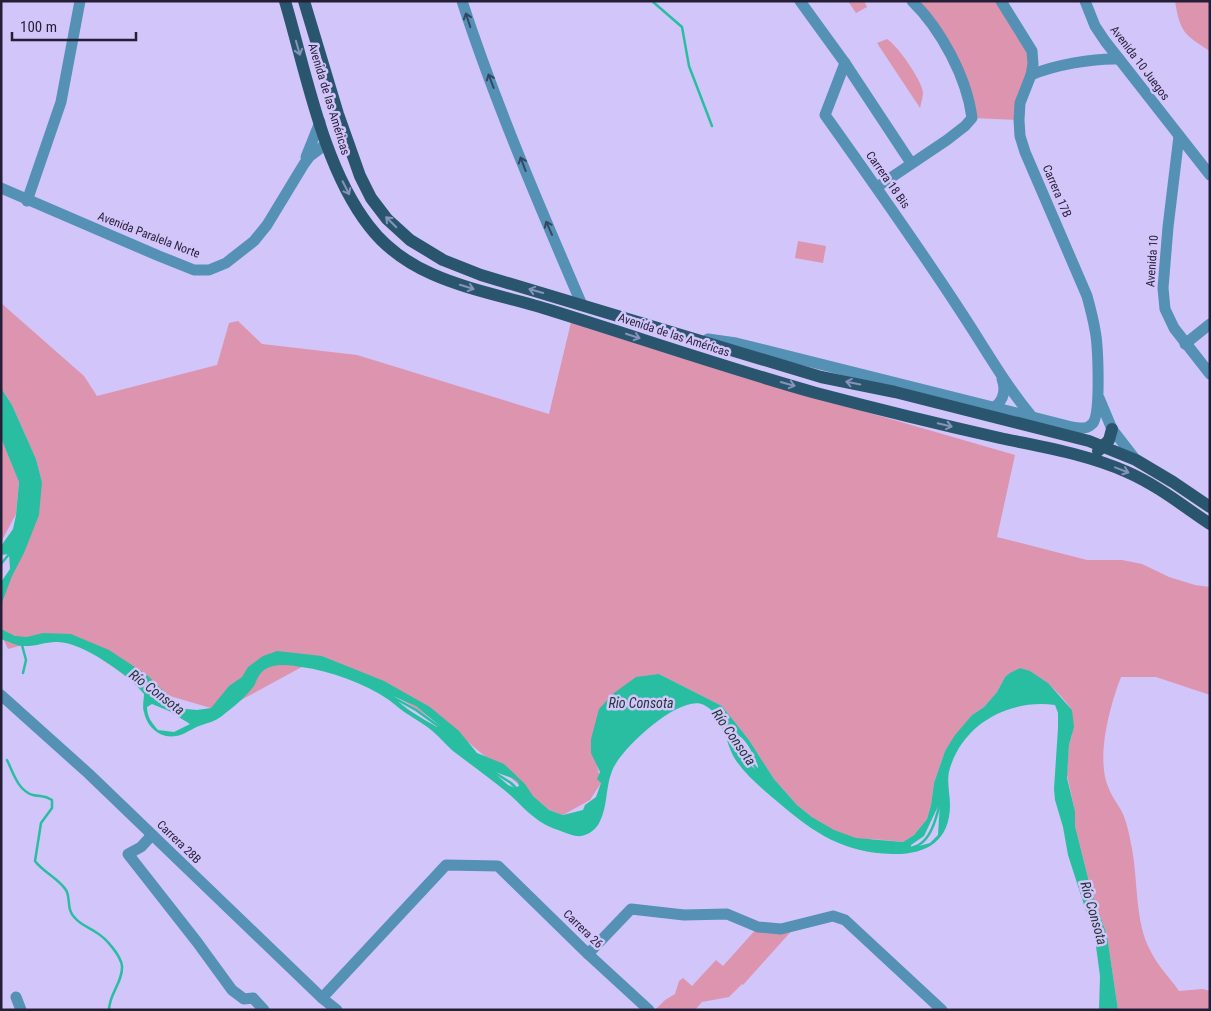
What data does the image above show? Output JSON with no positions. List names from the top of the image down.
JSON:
{
  "streets": {
    "main road": ["Avenida de las Américas"],
    "street": [
      "Avenida 10 Juegos",
      "Carrera 18 Bis",
      "Carrera 17B",
      "Avenida Paralela Norte",
      "Avenida 10",
      "Carrera 28B",
      "Carrera 26"
    ]
  },
  "crossings": [
    ["Avenida 10 Juegos", "Avenida 10"],
    ["Avenida de las Américas", "Carrera 18 Bis"],
    ["Avenida de las Américas", "Carrera 17B"],
    ["Avenida de las Américas", "Avenida Paralela Norte"],
    ["Carrera 18 Bis", "Carrera 17B"],
    ["Carrera 28B", "Carrera 26"]
  ],
  "water": ["Río Consota", "Rio Consota"],
  "scale_bar": "100 m"
}
